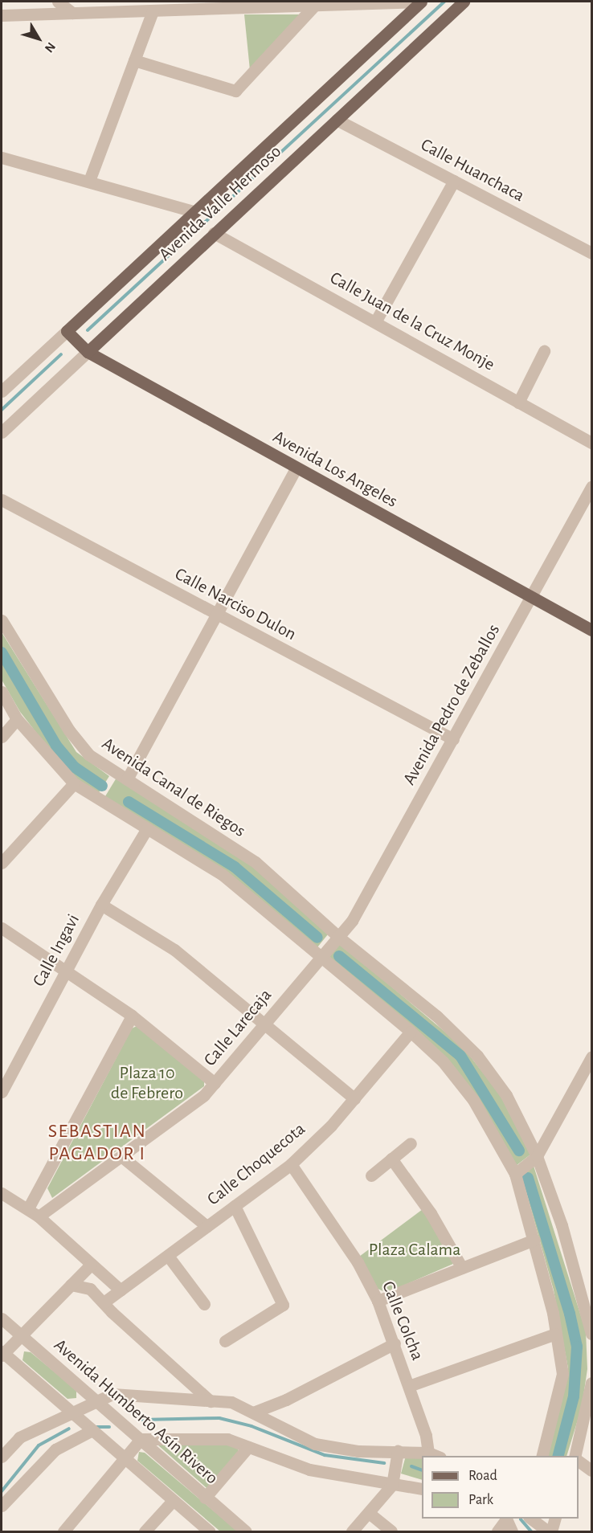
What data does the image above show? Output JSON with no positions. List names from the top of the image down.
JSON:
{
  "streets": {
    "main road": ["Avenida Valle Hermoso", "Avenida Los Angeles"],
    "street": [
      "Calle Huanchaca",
      "Calle Juan de la Cruz Monje",
      "Calle Narciso Dulon",
      "Avenida Pedro de Zeballos",
      "Avenida Canal de Riegos",
      "Calle Ingavi",
      "Calle Larecaja",
      "Calle Choquecota",
      "Calle Colcha",
      "Avenida Humberto Asín Rivero"
    ]
  },
  "crossings": [
    ["Calle Huanchaca", "Avenida Valle Hermoso"],
    ["Avenida Valle Hermoso", "Calle Juan de la Cruz Monje"],
    ["Avenida Valle Hermoso", "Avenida Los Angeles"],
    ["Avenida Los Angeles", "Avenida Pedro de Zeballos"],
    ["Calle Narciso Dulon", "Avenida Pedro de Zeballos"],
    ["Avenida Pedro de Zeballos", "Avenida Canal de Riegos"],
    ["Avenida Pedro de Zeballos", "Calle Larecaja"],
    ["Avenida Canal de Riegos", "Calle Larecaja"],
    ["Calle Choquecota", "Calle Colcha"]
  ],
  "districts": ["SEBASTIAN PAGADOR I"],
  "parks": ["Plaza 10 de Febrero", "Plaza Calama"],
  "legend": ["Road", "Park"],
  "north": "bottom right"
}
